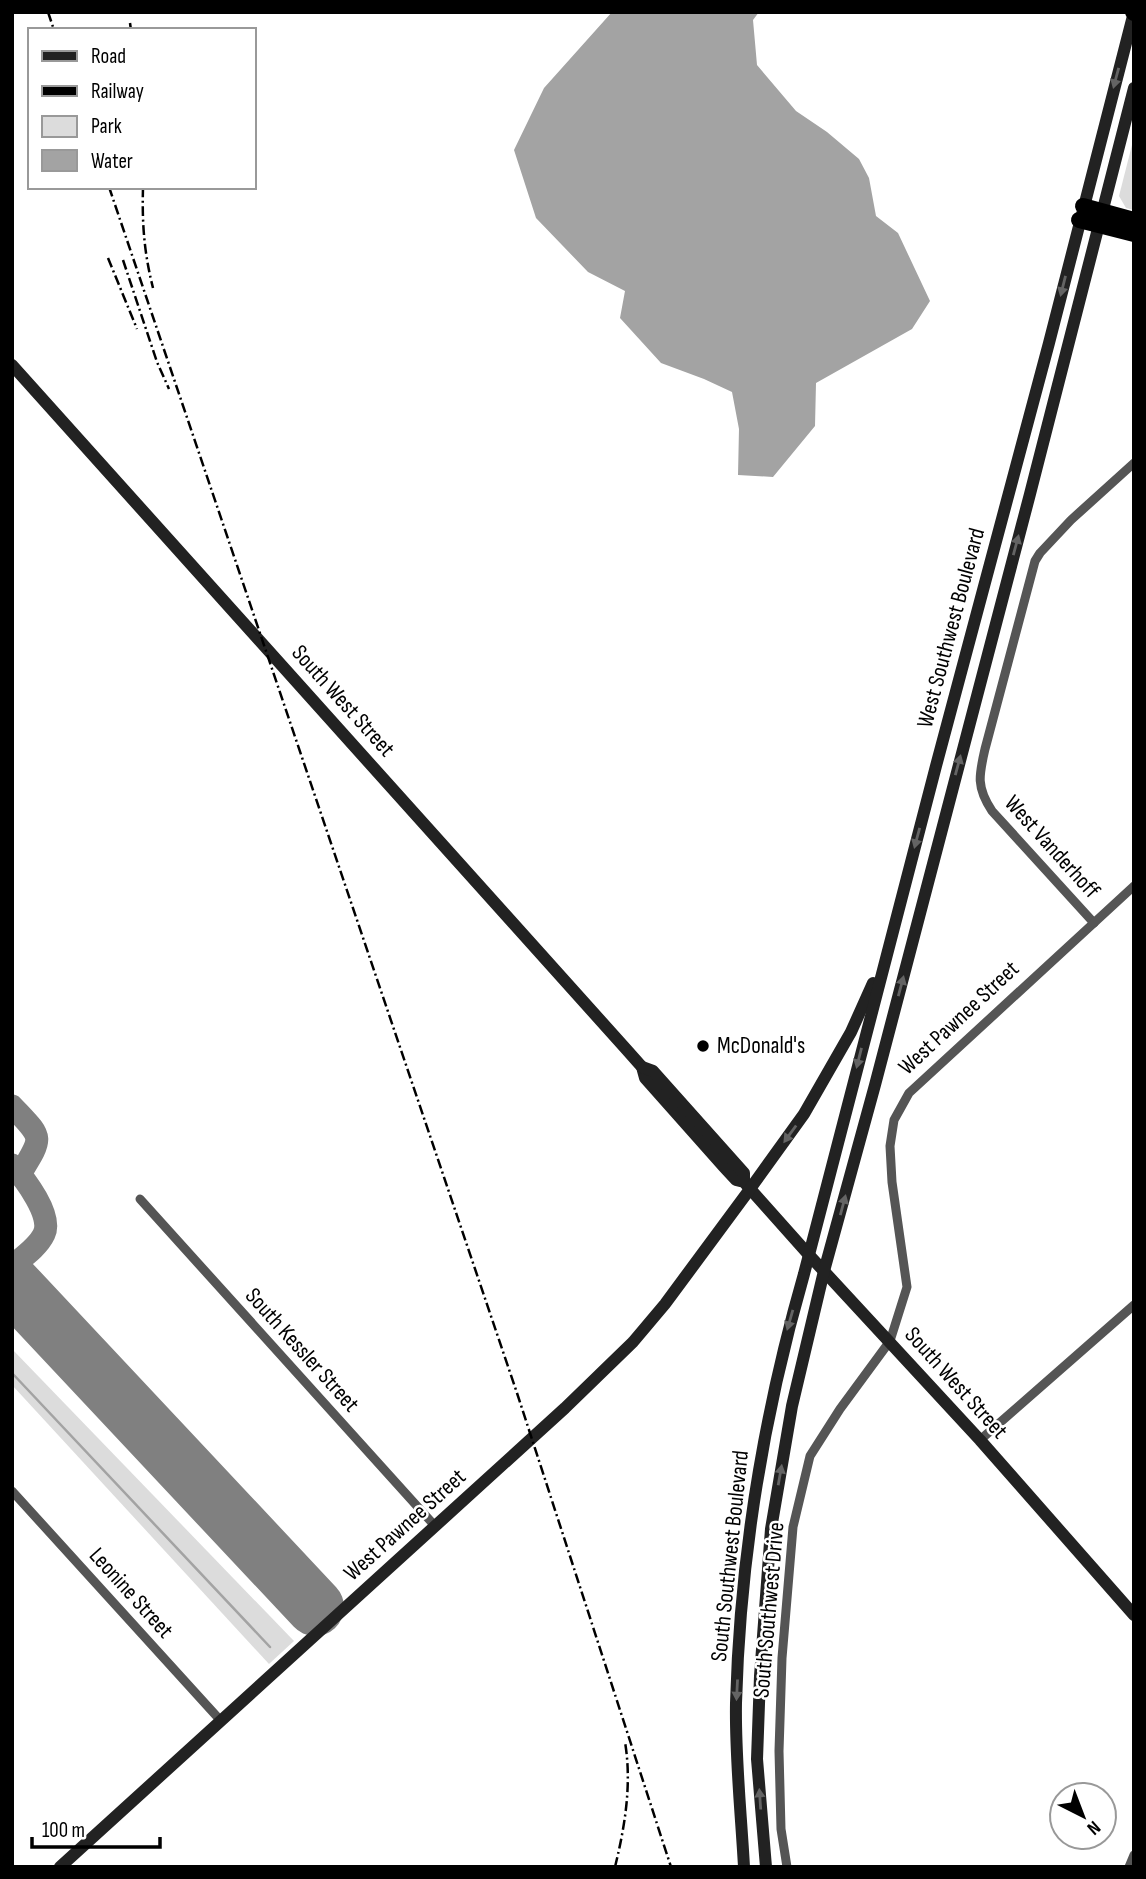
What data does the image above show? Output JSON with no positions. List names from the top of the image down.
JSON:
{
  "streets": {
    "main road": [
      "West Southwest Boulevard",
      "South West Street",
      "West Pawnee Street",
      "South Southwest Boulevard"
    ],
    "street": [
      "West Vanderhoff",
      "South Kessler Street",
      "Leonine Street",
      "South Southwest Drive"
    ]
  },
  "crossings": [
    ["West Southwest Boulevard", "South West Street"],
    ["West Southwest Boulevard", "West Pawnee Street"],
    ["West Southwest Boulevard", "South Southwest Boulevard"],
    ["South West Street", "West Pawnee Street"],
    ["South West Street", "South Southwest Boulevard"],
    ["South West Street", "South Southwest Drive"],
    ["West Vanderhoff", "West Pawnee Street"],
    ["West Pawnee Street", "South Kessler Street"],
    ["West Pawnee Street", "Leonine Street"],
    ["West Pawnee Street", "South Southwest Drive"]
  ],
  "places": ["McDonald's"],
  "legend": [
    "Road",
    "Railway",
    "Park",
    "Water"
  ],
  "scale_bar": "100 m",
  "north": "bottom right"
}
